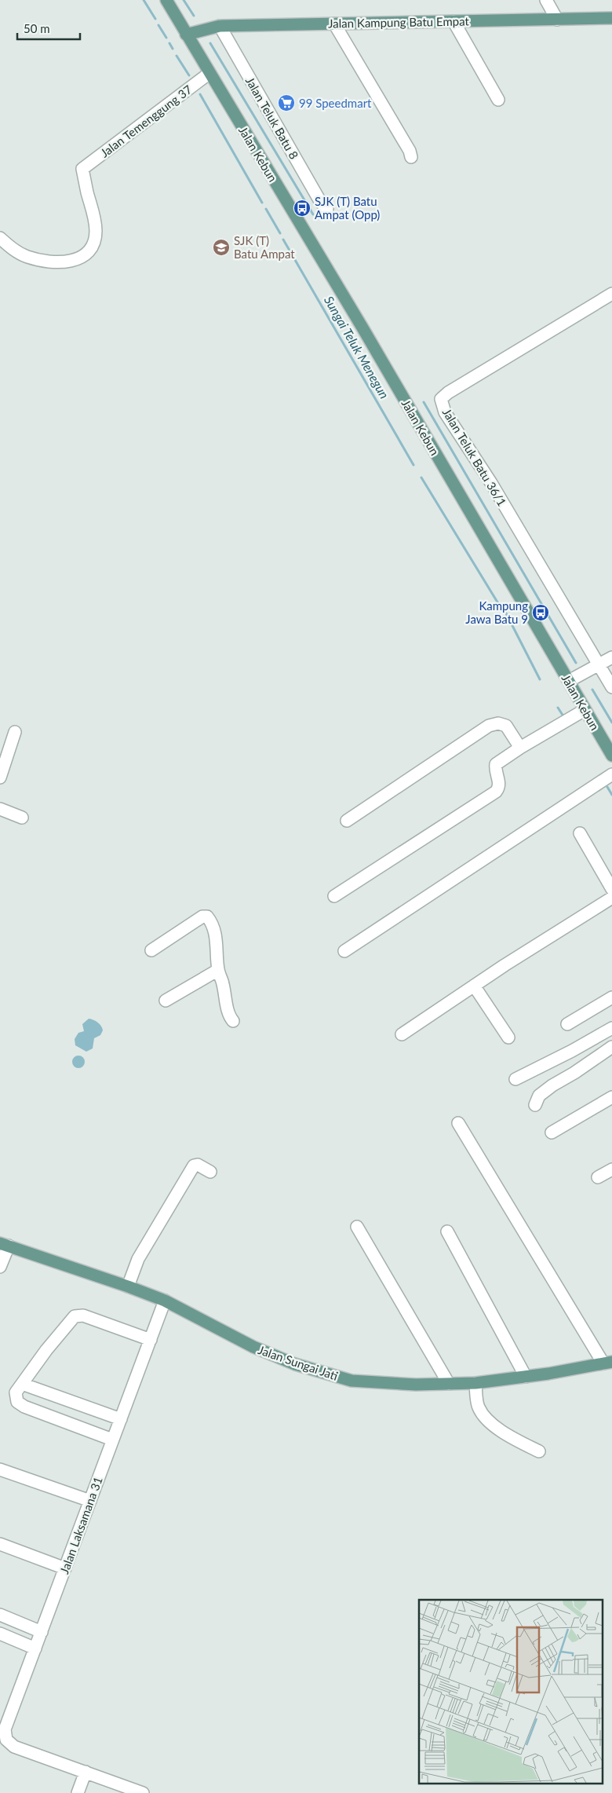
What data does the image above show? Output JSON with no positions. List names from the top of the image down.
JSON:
{
  "streets": {
    "main road": ["Jalan Kampung Batu Empat", "Jalan Kebun", "Jalan Sungai Jati"],
    "street": [
      "Jalan Teluk Batu 8",
      "Jalan Temenggung 37",
      "Jalan Teluk Batu 36/1",
      "Jalan Laksamana 31"
    ]
  },
  "crossings": [
    ["Jalan Kampung Batu Empat", "Jalan Teluk Batu 8"],
    ["Jalan Kampung Batu Empat", "Jalan Kebun"],
    ["Jalan Temenggung 37", "Jalan Kebun"],
    ["Jalan Sungai Jati", "Jalan Laksamana 31"]
  ],
  "water": ["Sungai Teluk Menegun"],
  "places": {
    "supermarket": ["99 Speedmart"],
    "bus stop": ["SJK (T) Batu Ampat (Opp)", "Kampung Jawa Batu 9"],
    "school or university": ["SJK (T) Batu Ampat"]
  },
  "scale_bar": "50 m"
}
